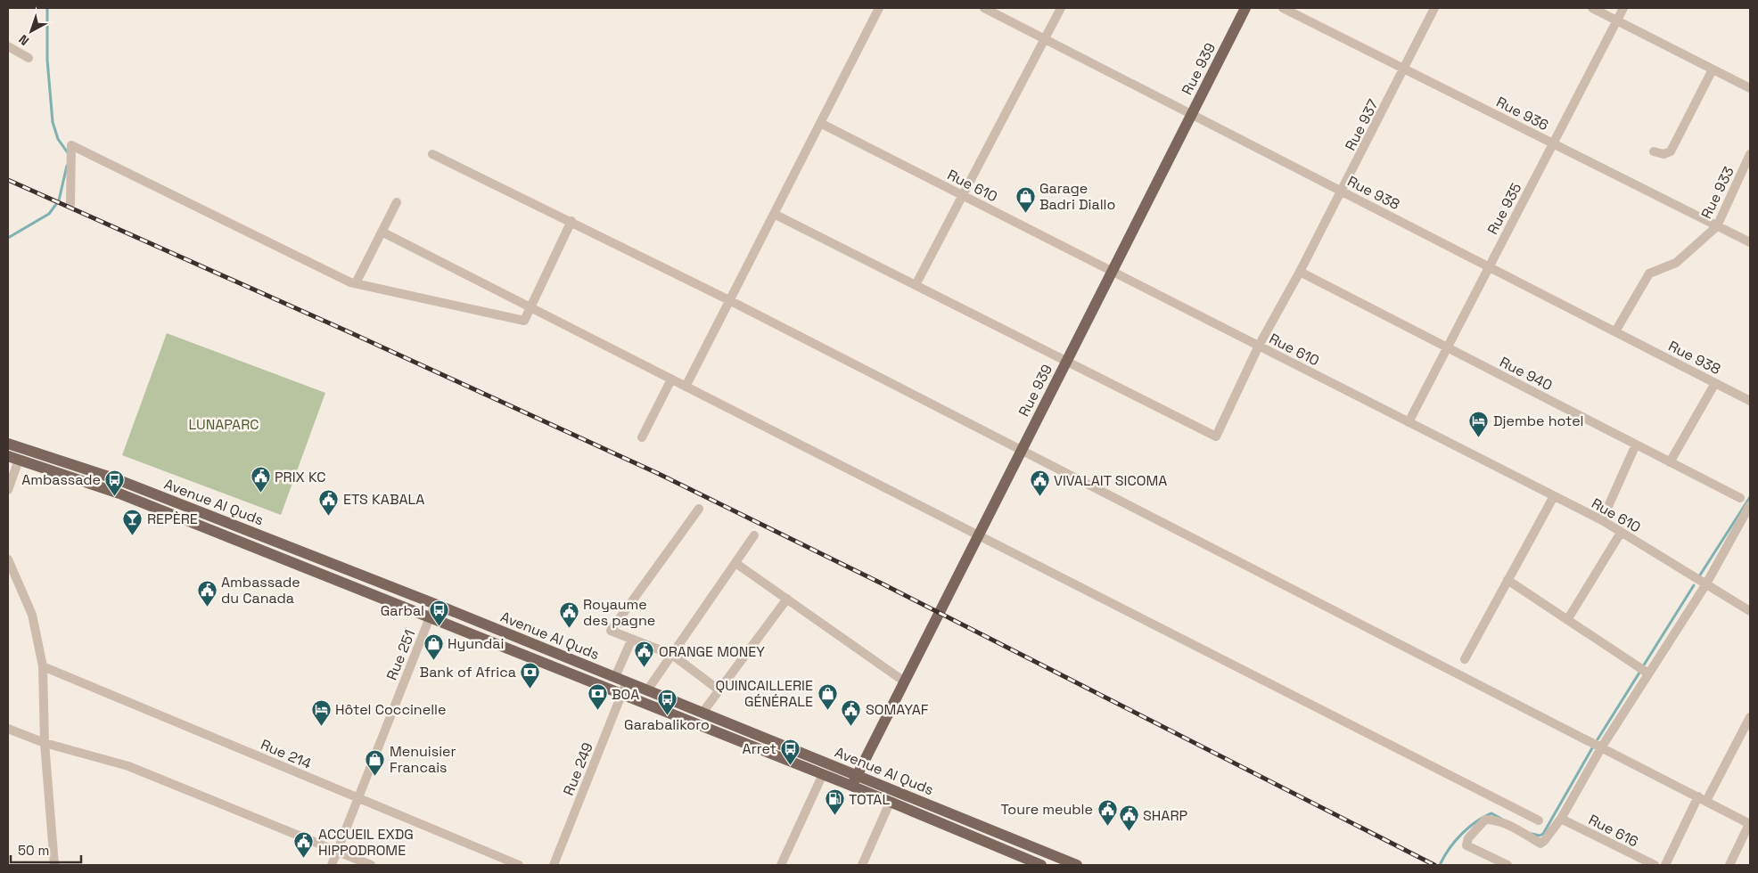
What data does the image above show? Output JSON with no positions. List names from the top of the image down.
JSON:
{
  "streets": {
    "main road": ["Rue 939", "Avenue Al Quds"],
    "street": [
      "Rue 936",
      "Rue 937",
      "Rue 610",
      "Rue 938",
      "Rue 933",
      "Rue 935",
      "Rue 940",
      "Rue 251",
      "Rue 214",
      "Rue 249",
      "Rue 616"
    ]
  },
  "crossings": [
    ["Rue 939", "Rue 937"],
    ["Rue 939", "Rue 610"],
    ["Rue 939", "Rue 938"],
    ["Rue 939", "Avenue Al Quds"],
    ["Rue 936", "Rue 937"],
    ["Rue 936", "Rue 933"],
    ["Rue 936", "Rue 935"],
    ["Rue 937", "Rue 610"],
    ["Rue 937", "Rue 938"],
    ["Rue 937", "Rue 940"],
    ["Rue 610", "Rue 935"],
    ["Rue 938", "Rue 933"],
    ["Rue 938", "Rue 935"],
    ["Rue 935", "Rue 940"],
    ["Avenue Al Quds", "Rue 251"],
    ["Avenue Al Quds", "Rue 249"],
    ["Rue 251", "Rue 214"]
  ],
  "parks": ["LUNAPARC"],
  "places": {
    "shop": [
      "Garage Badri Diallo",
      "Hyundai",
      "QUINCAILLERIE GÉNÉRALE",
      "Menuisier Francais"
    ],
    "hotel": ["Djembe hotel", "Hôtel Coccinelle"],
    "public building": [
      "PRIX KC",
      "VIVALAIT SICOMA",
      "ETS KABALA",
      "Ambassade du Canada",
      "Royaume des pagne",
      "ORANGE MONEY",
      "SOMAYAF",
      "Toure meuble",
      "SHARP",
      "ACCUEIL EXDG HIPPODROME"
    ],
    "bus stop": [
      "Ambassade",
      "Garbal",
      "Garabalikoro",
      "Arret"
    ],
    "bar": ["REPÈRE"],
    "bank": ["Bank of Africa", "BOA"],
    "fuel station": ["TOTAL"]
  },
  "scale_bar": "50 m",
  "north": "bottom left"
}
